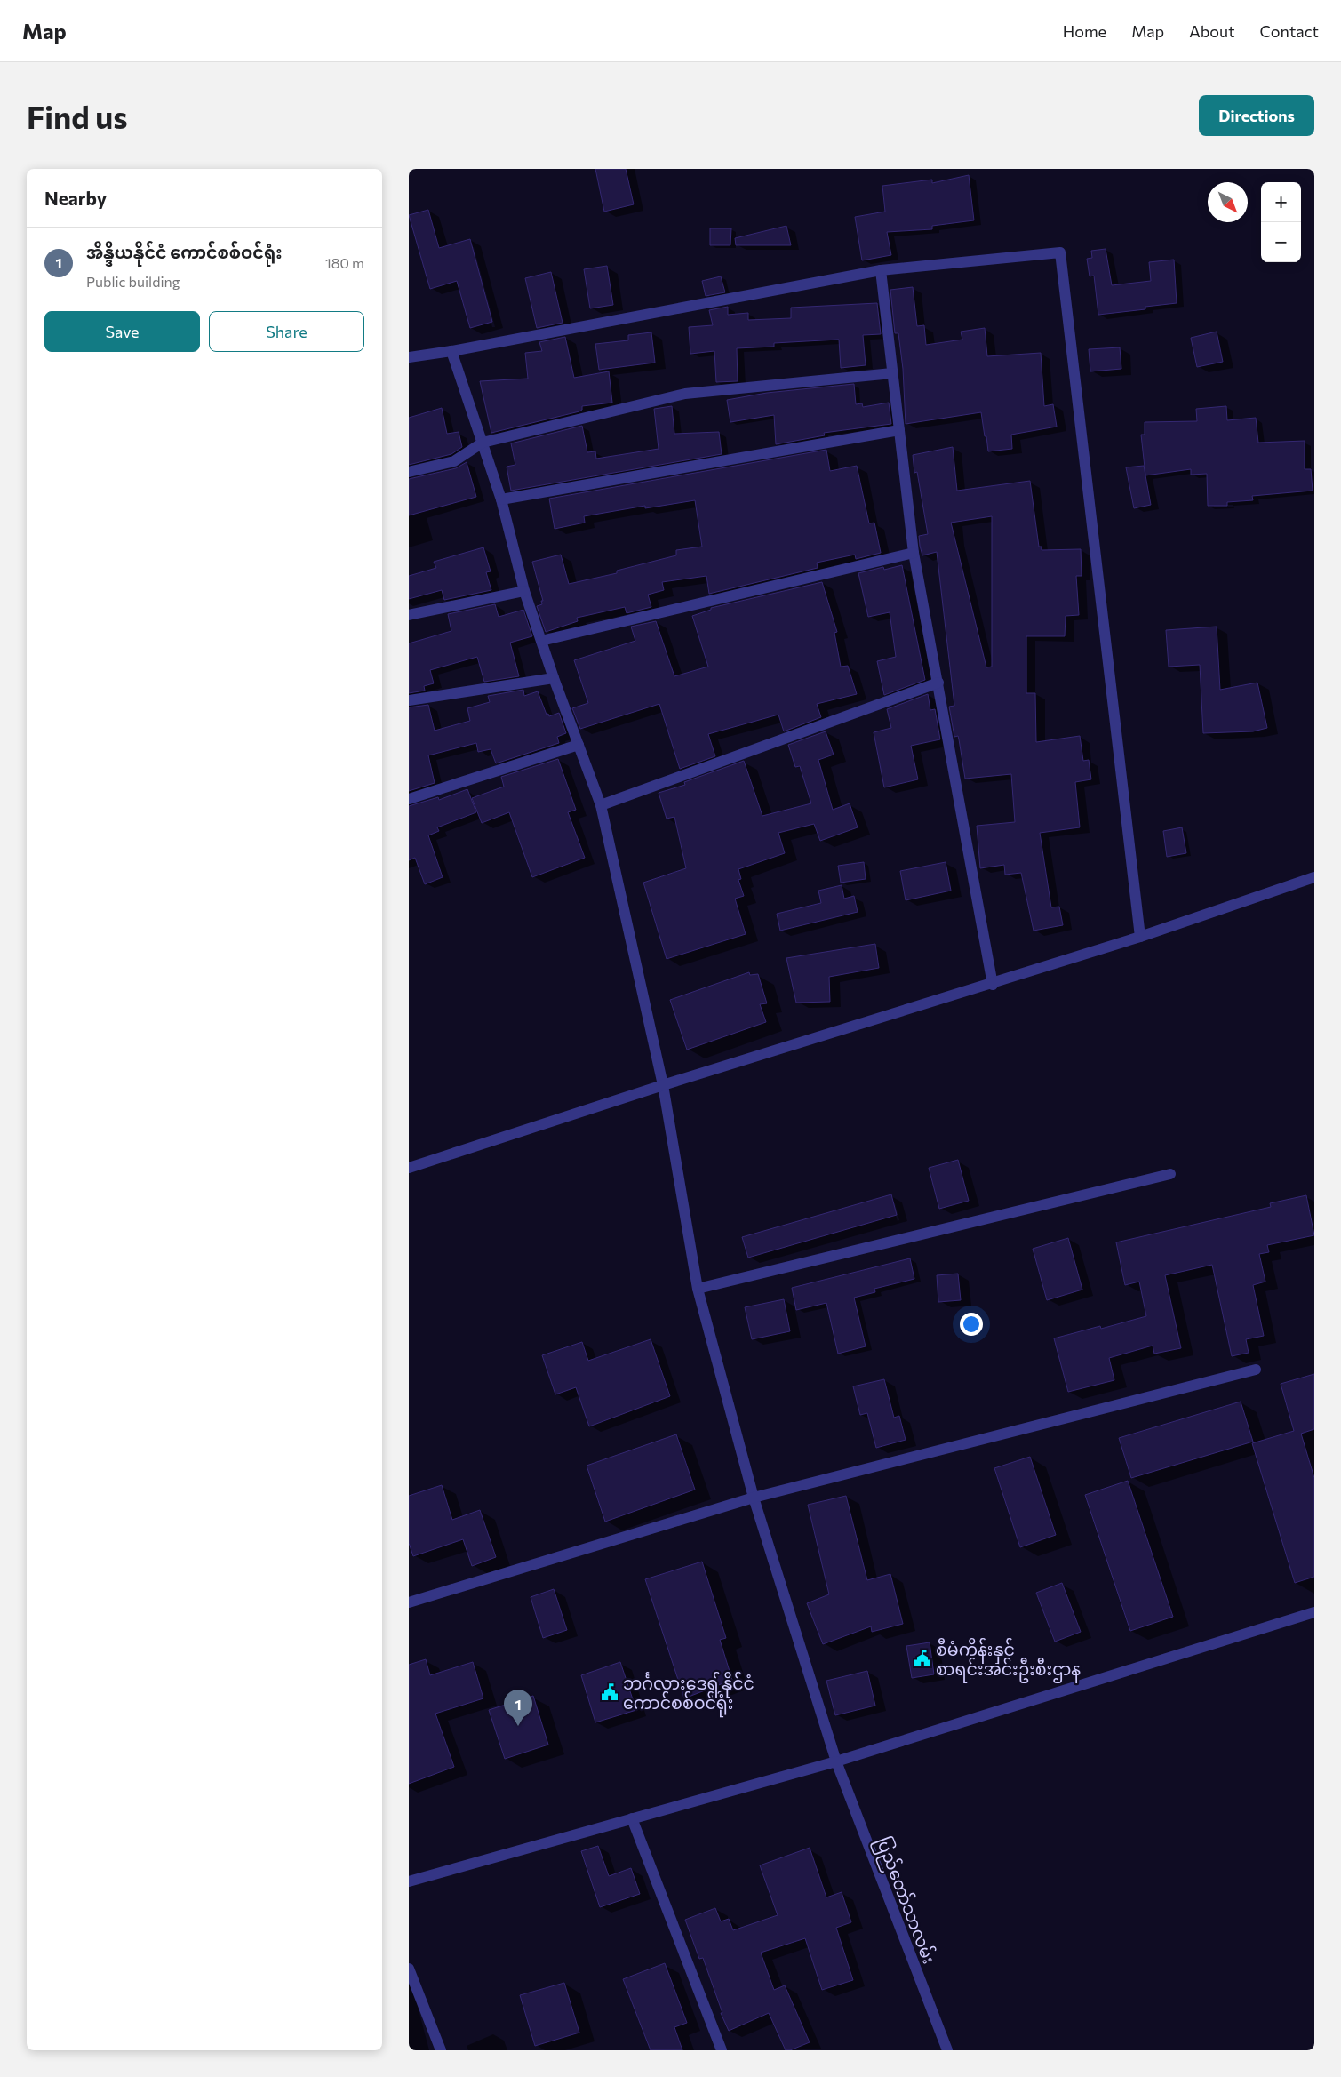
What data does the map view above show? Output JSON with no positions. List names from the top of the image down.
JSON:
{
  "streets": {
    "street": ["ပြည်တော်သာလမ်း"]
  },
  "places": {
    "public building": ["စီမံကိန်းနှင့် စာရင်းအင်းဦးစီးဌာန", "ဘင်္ဂလားဒေရှ့်နိုင်ငံ ကောင်စစ်ဝင်ရုံး"]
  },
  "north": "bottom right",
  "page": {
    "header": "Map",
    "nav": [
      "Home",
      "Map",
      "About",
      "Contact"
    ],
    "buttons": [
      "Directions",
      ["Save", "Share"]
    ],
    "title": "Find us",
    "heading": "Nearby",
    "map_buttons": ["+", "−"],
    "list": [
      {
        "mark": "1",
        "name": "အိန္ဒိယနိုင်ငံ ကောင်စစ်ဝင်ရုံး",
        "note": "Public building",
        "value": "180 m"
      }
    ],
    "pins": "1"
  }
}
